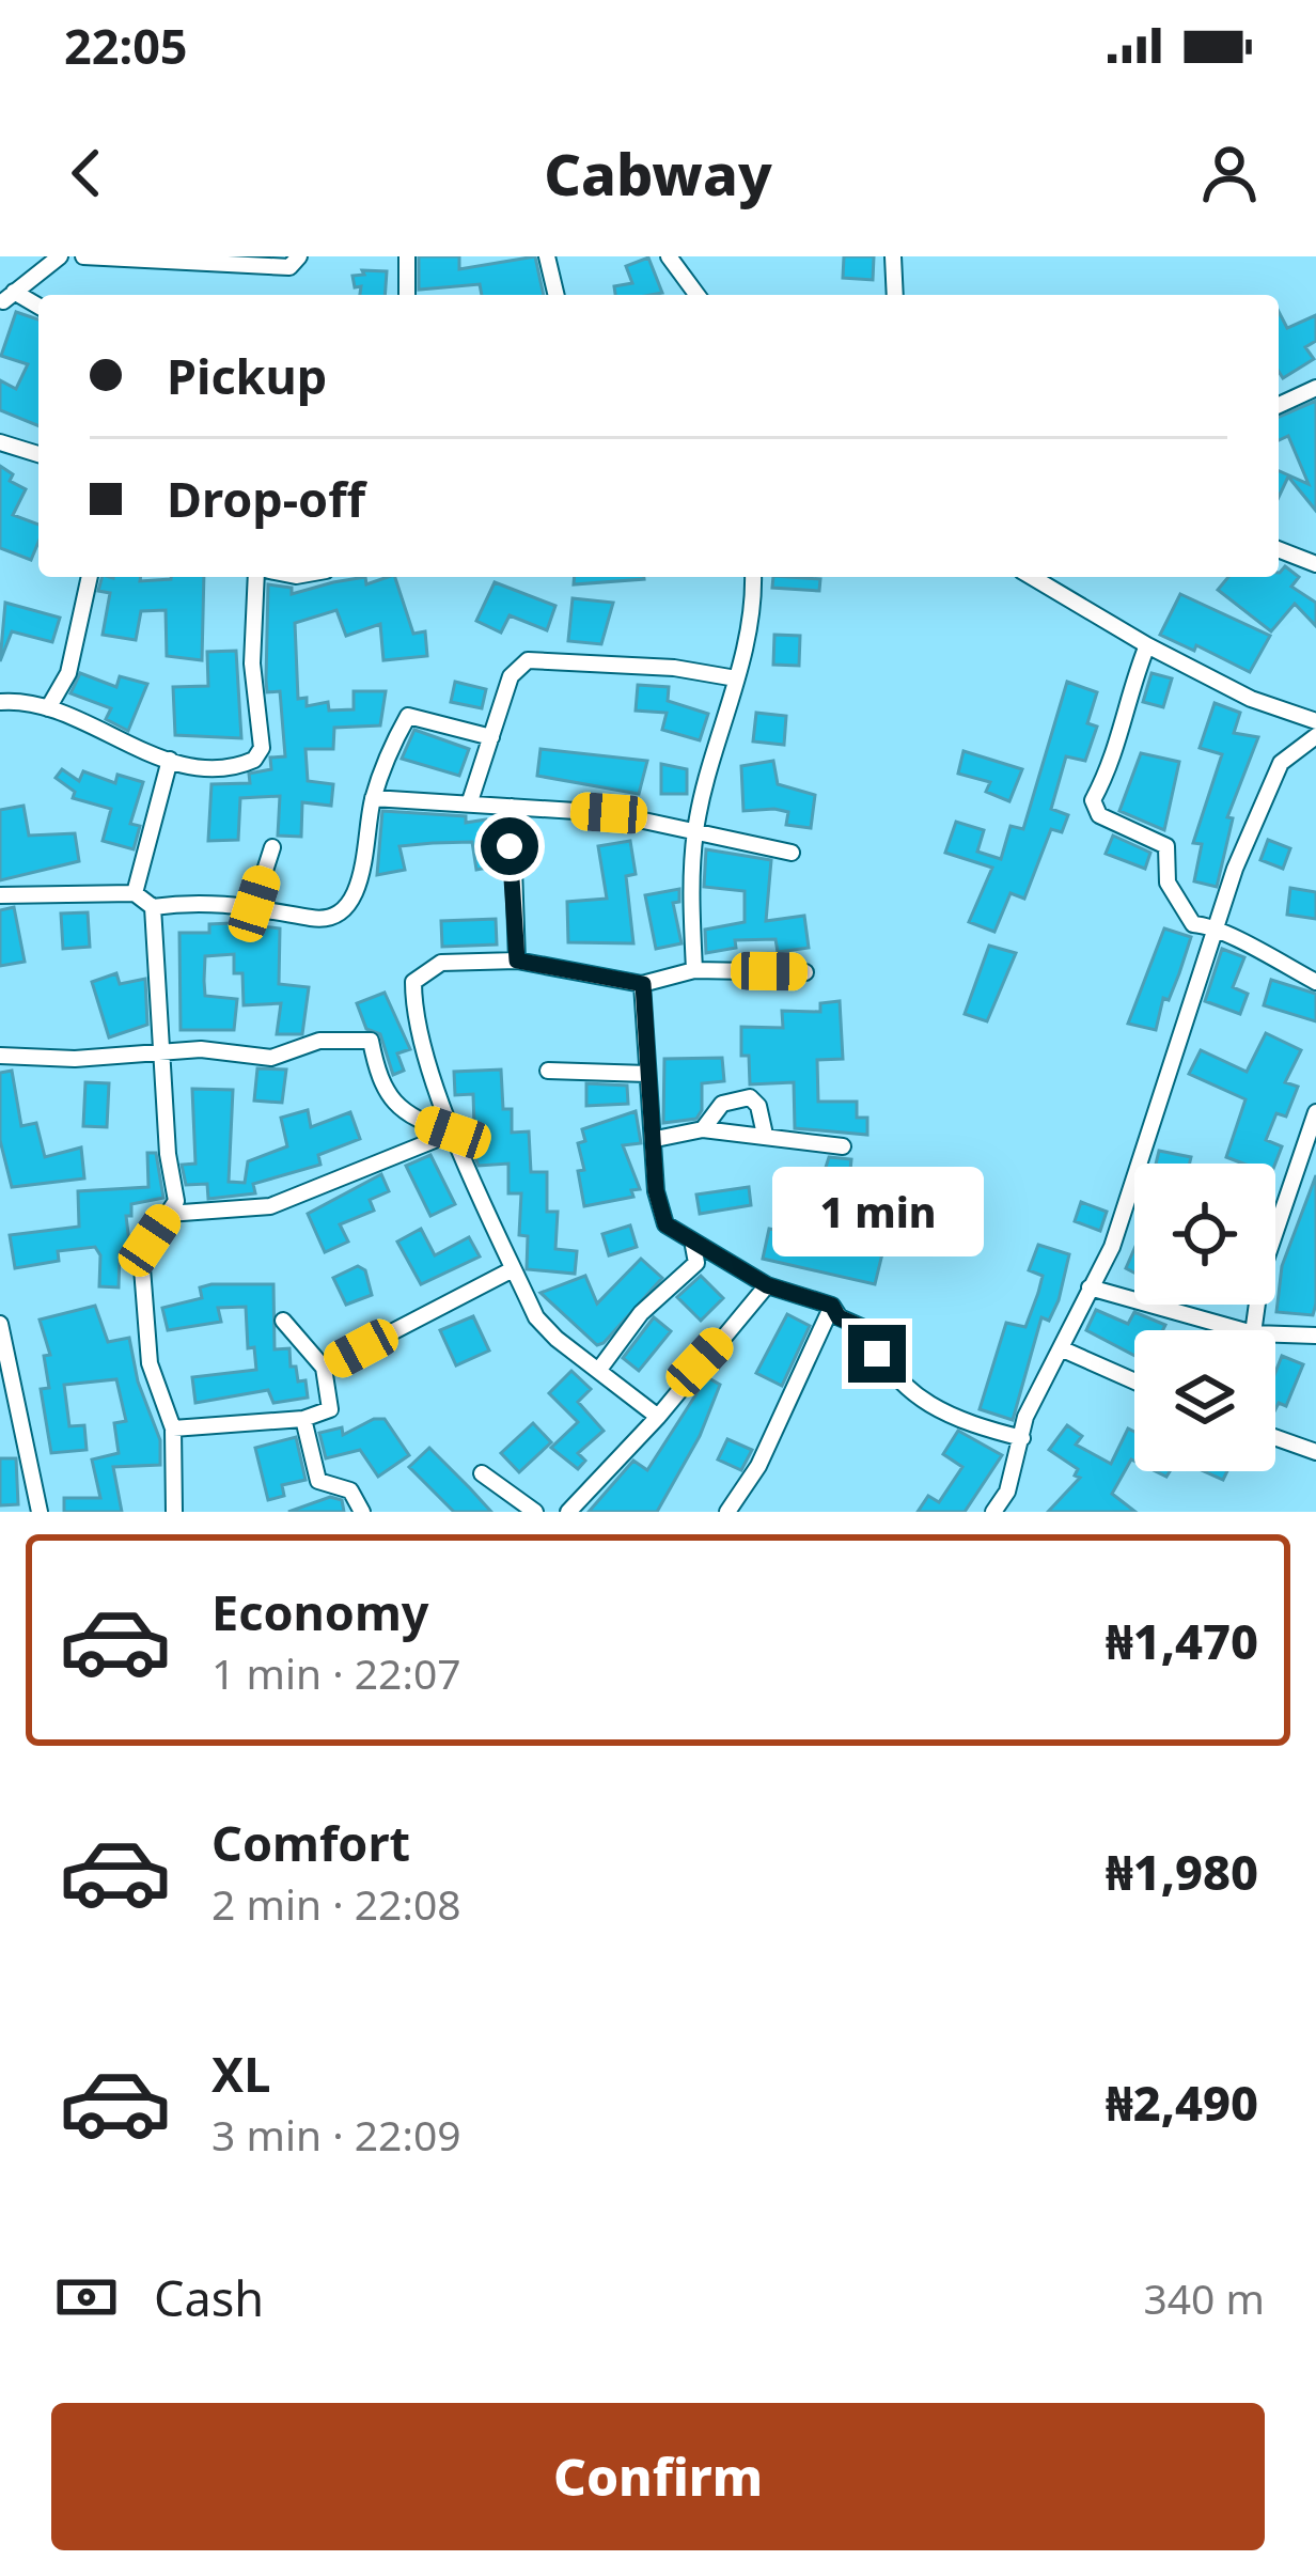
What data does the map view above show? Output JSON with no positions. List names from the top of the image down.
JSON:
{
  "page": {
    "status": "22:05",
    "header": "Cabway",
    "banner": ["Pickup", "Drop-off"],
    "bubble": "1 min",
    "list": [
      {
        "name": "Economy",
        "note": "1 min · 22:07",
        "value": "₦1,470"
      },
      {
        "name": "Comfort",
        "note": "2 min · 22:08",
        "value": "₦1,980"
      },
      {
        "name": "XL",
        "note": "3 min · 22:09",
        "value": "₦2,490"
      }
    ],
    "pay": ["Cash", "340 m"],
    "buttons": "Confirm"
  }
}
